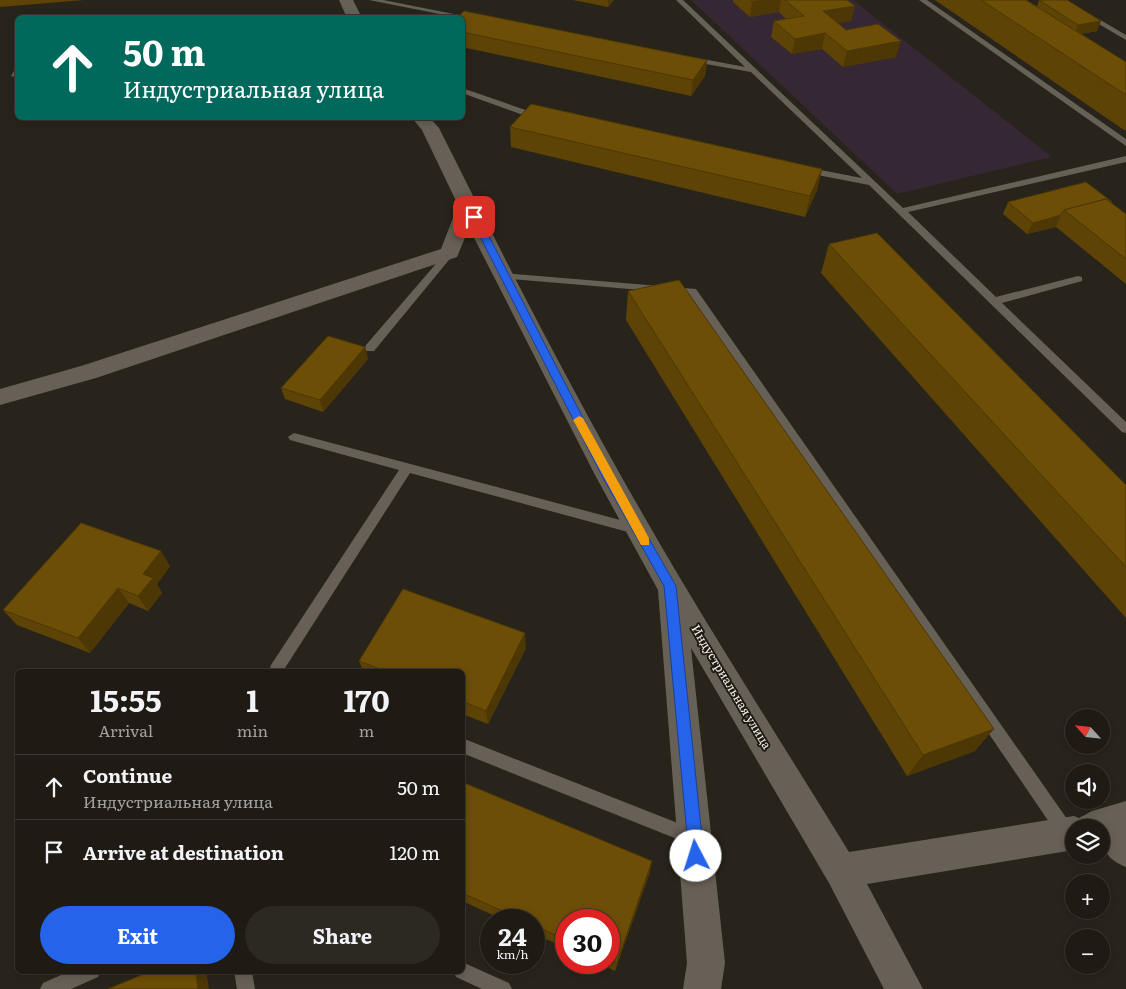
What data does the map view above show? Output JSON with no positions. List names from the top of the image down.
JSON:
{
  "streets": {
    "street": ["Индустриальная улица"]
  },
  "north": "top left",
  "page": {
    "turn": ["50 m", "Индустриальная улица"],
    "eta": [
      "15:55",
      "Arrival",
      "1",
      "min",
      "170",
      "m"
    ],
    "map_buttons": ["+", "−"],
    "list": [
      {
        "name": "Continue",
        "note": "Индустриальная улица",
        "value": "50 m"
      },
      {
        "name": "Arrive at destination",
        "value": "120 m"
      }
    ],
    "buttons": ["Exit", "Share"],
    "speed": "24 km/h",
    "limit": "30"
  }
}
